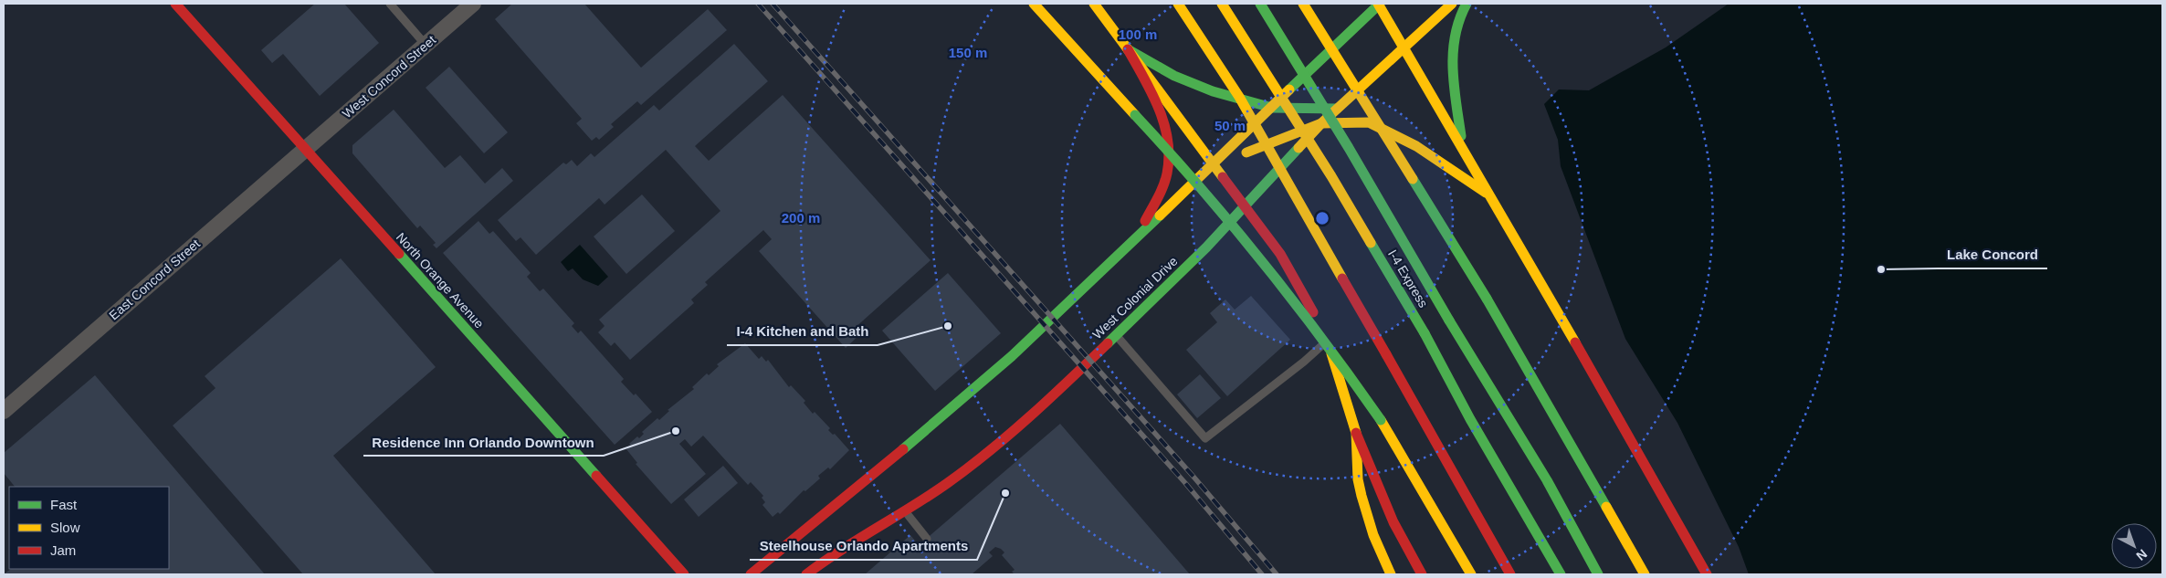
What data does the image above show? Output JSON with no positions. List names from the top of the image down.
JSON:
{
  "streets": {
    "main road": ["I-4 Express", "North Orange Avenue", "West Colonial Drive"],
    "street": ["West Concord Street", "East Concord Street"]
  },
  "crossings": [
    ["West Concord Street", "East Concord Street"],
    ["West Concord Street", "North Orange Avenue"],
    ["East Concord Street", "North Orange Avenue"]
  ],
  "places": [
    "Lake Concord",
    "I-4 Kitchen and Bath",
    "Residence Inn Orlando Downtown",
    "Steelhouse Orlando Apartments"
  ],
  "legend": ["Fast", "Slow", "Jam"],
  "north": "bottom right",
  "rings": [
    "100 m",
    "150 m",
    "50 m",
    "200 m"
  ]
}
